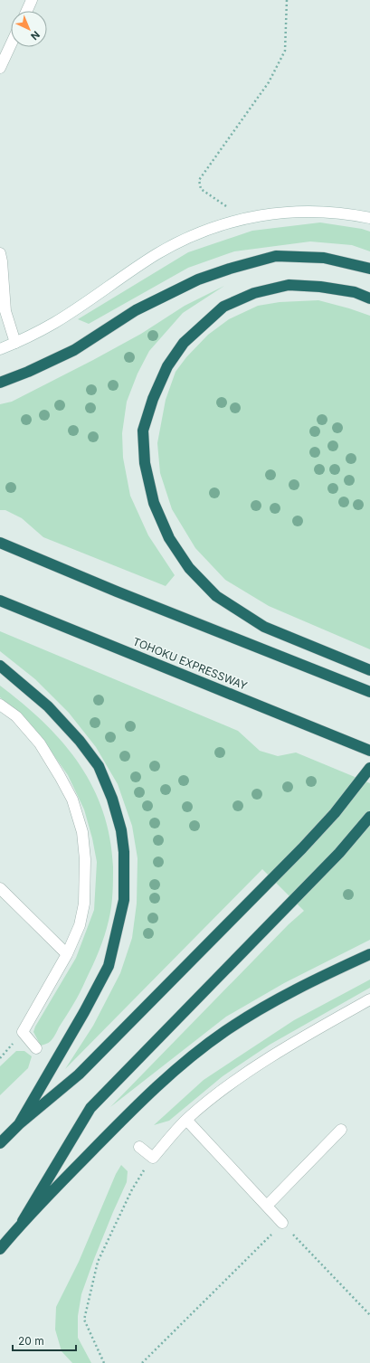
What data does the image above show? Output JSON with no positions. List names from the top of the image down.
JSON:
{
  "streets": {
    "highway": ["TOHOKU EXPRESSWAY"]
  },
  "scale_bar": "20 m",
  "north": "bottom right"
}
